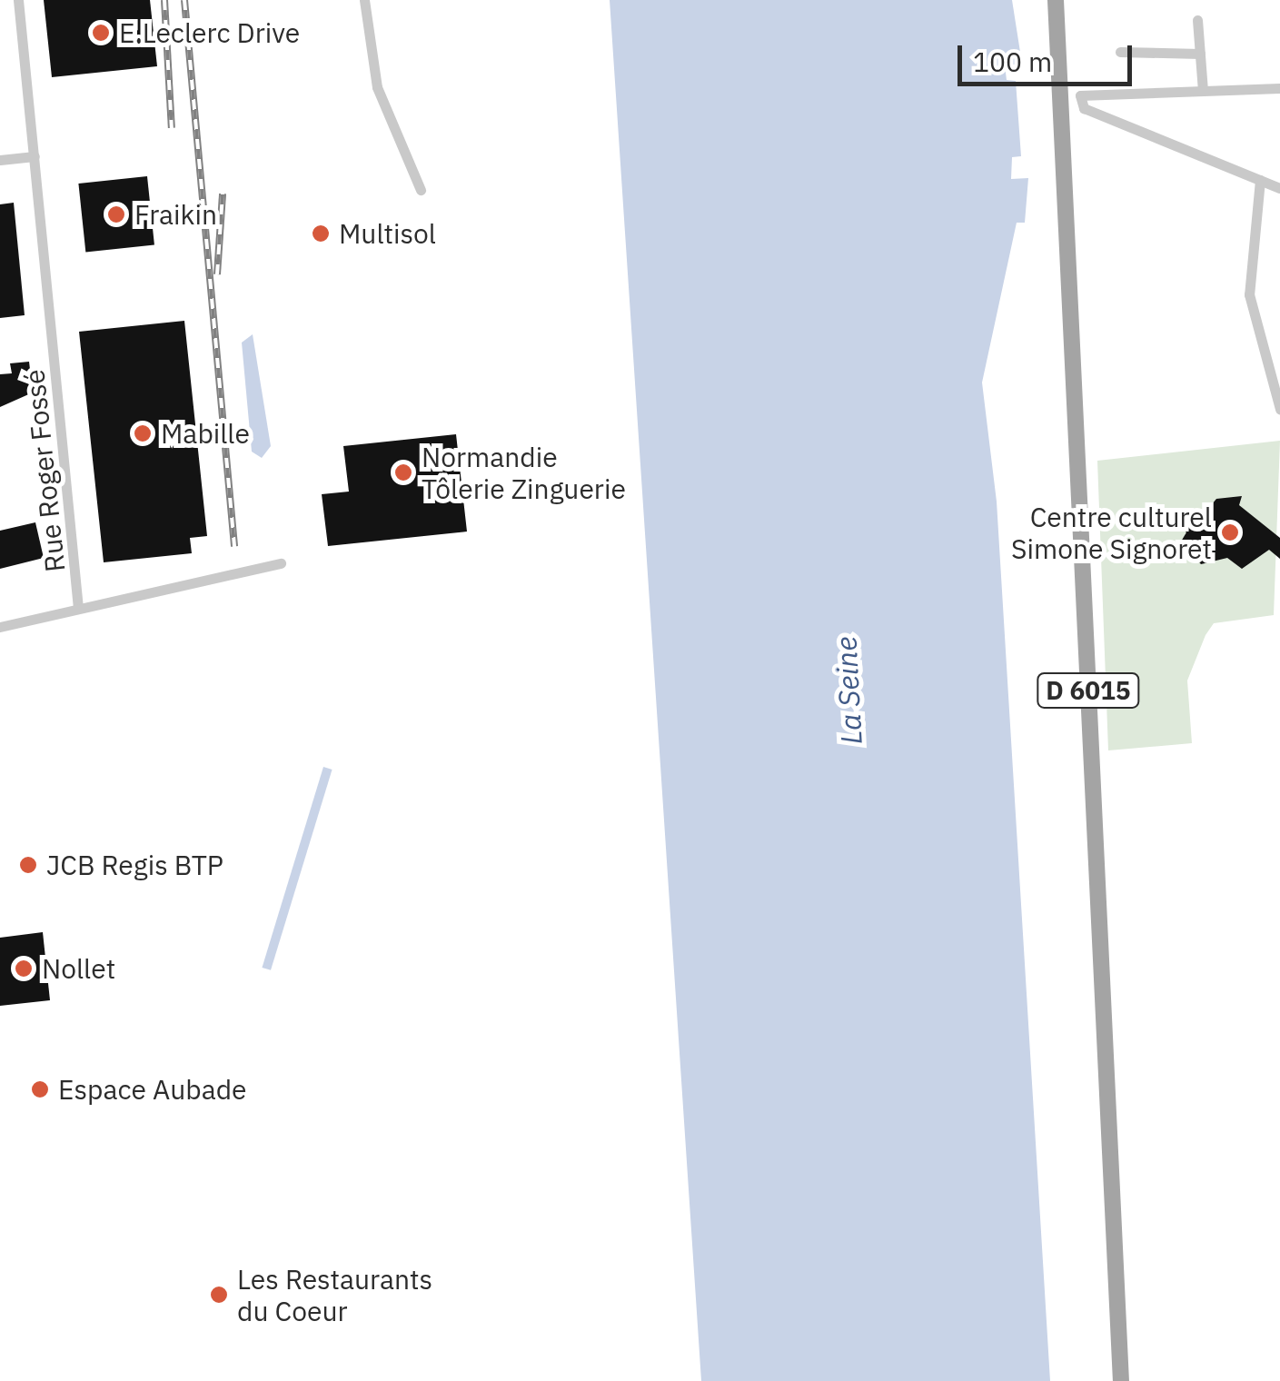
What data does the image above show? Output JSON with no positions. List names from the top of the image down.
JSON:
{
  "streets": {
    "main road": ["D 6015"],
    "street": ["Rue Roger Fossé"]
  },
  "water": ["La Seine"],
  "places": [
    "E.Leclerc Drive",
    "Fraikin",
    "Multisol",
    "Mabille",
    "Normandie Tôlerie Zinguerie",
    "Centre culturel Simone Signoret",
    "JCB Regis BTP",
    "Nollet",
    "Espace Aubade",
    "Les Restaurants du Coeur"
  ],
  "scale_bar": "100 m"
}
